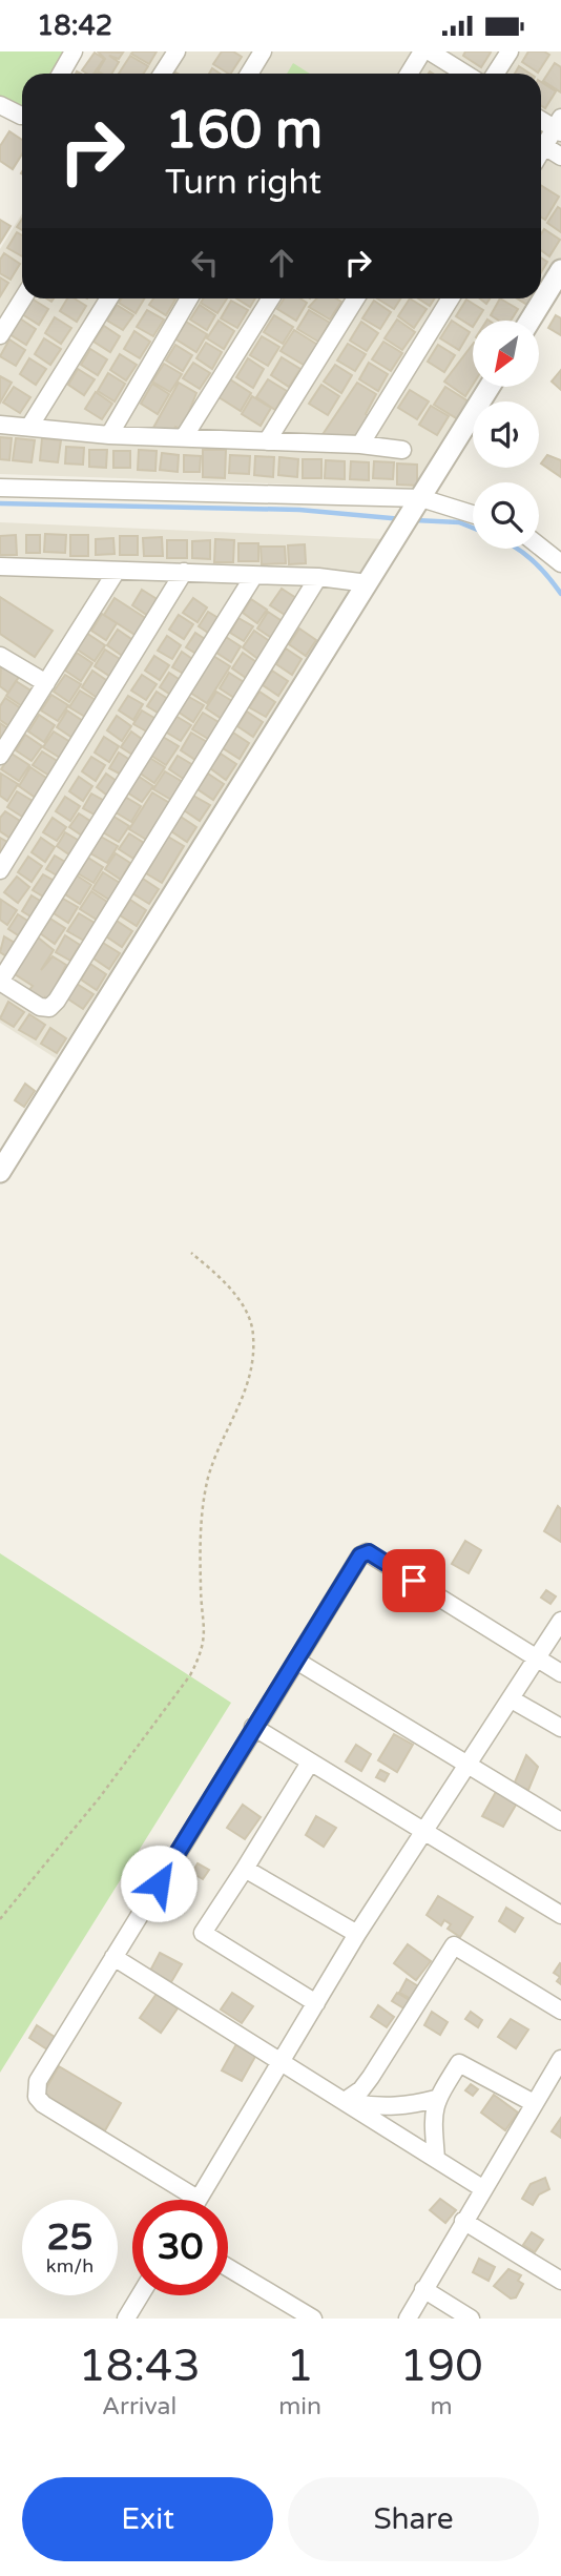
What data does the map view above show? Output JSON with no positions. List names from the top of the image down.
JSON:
{
  "north": "bottom left",
  "page": {
    "status": "18:42",
    "turn": ["160 m", "Turn right"],
    "speed": "25 km/h",
    "limit": "30",
    "eta": [
      "18:43",
      "Arrival",
      "1",
      "min",
      "190",
      "m"
    ],
    "buttons": ["Exit", "Share"]
  }
}
